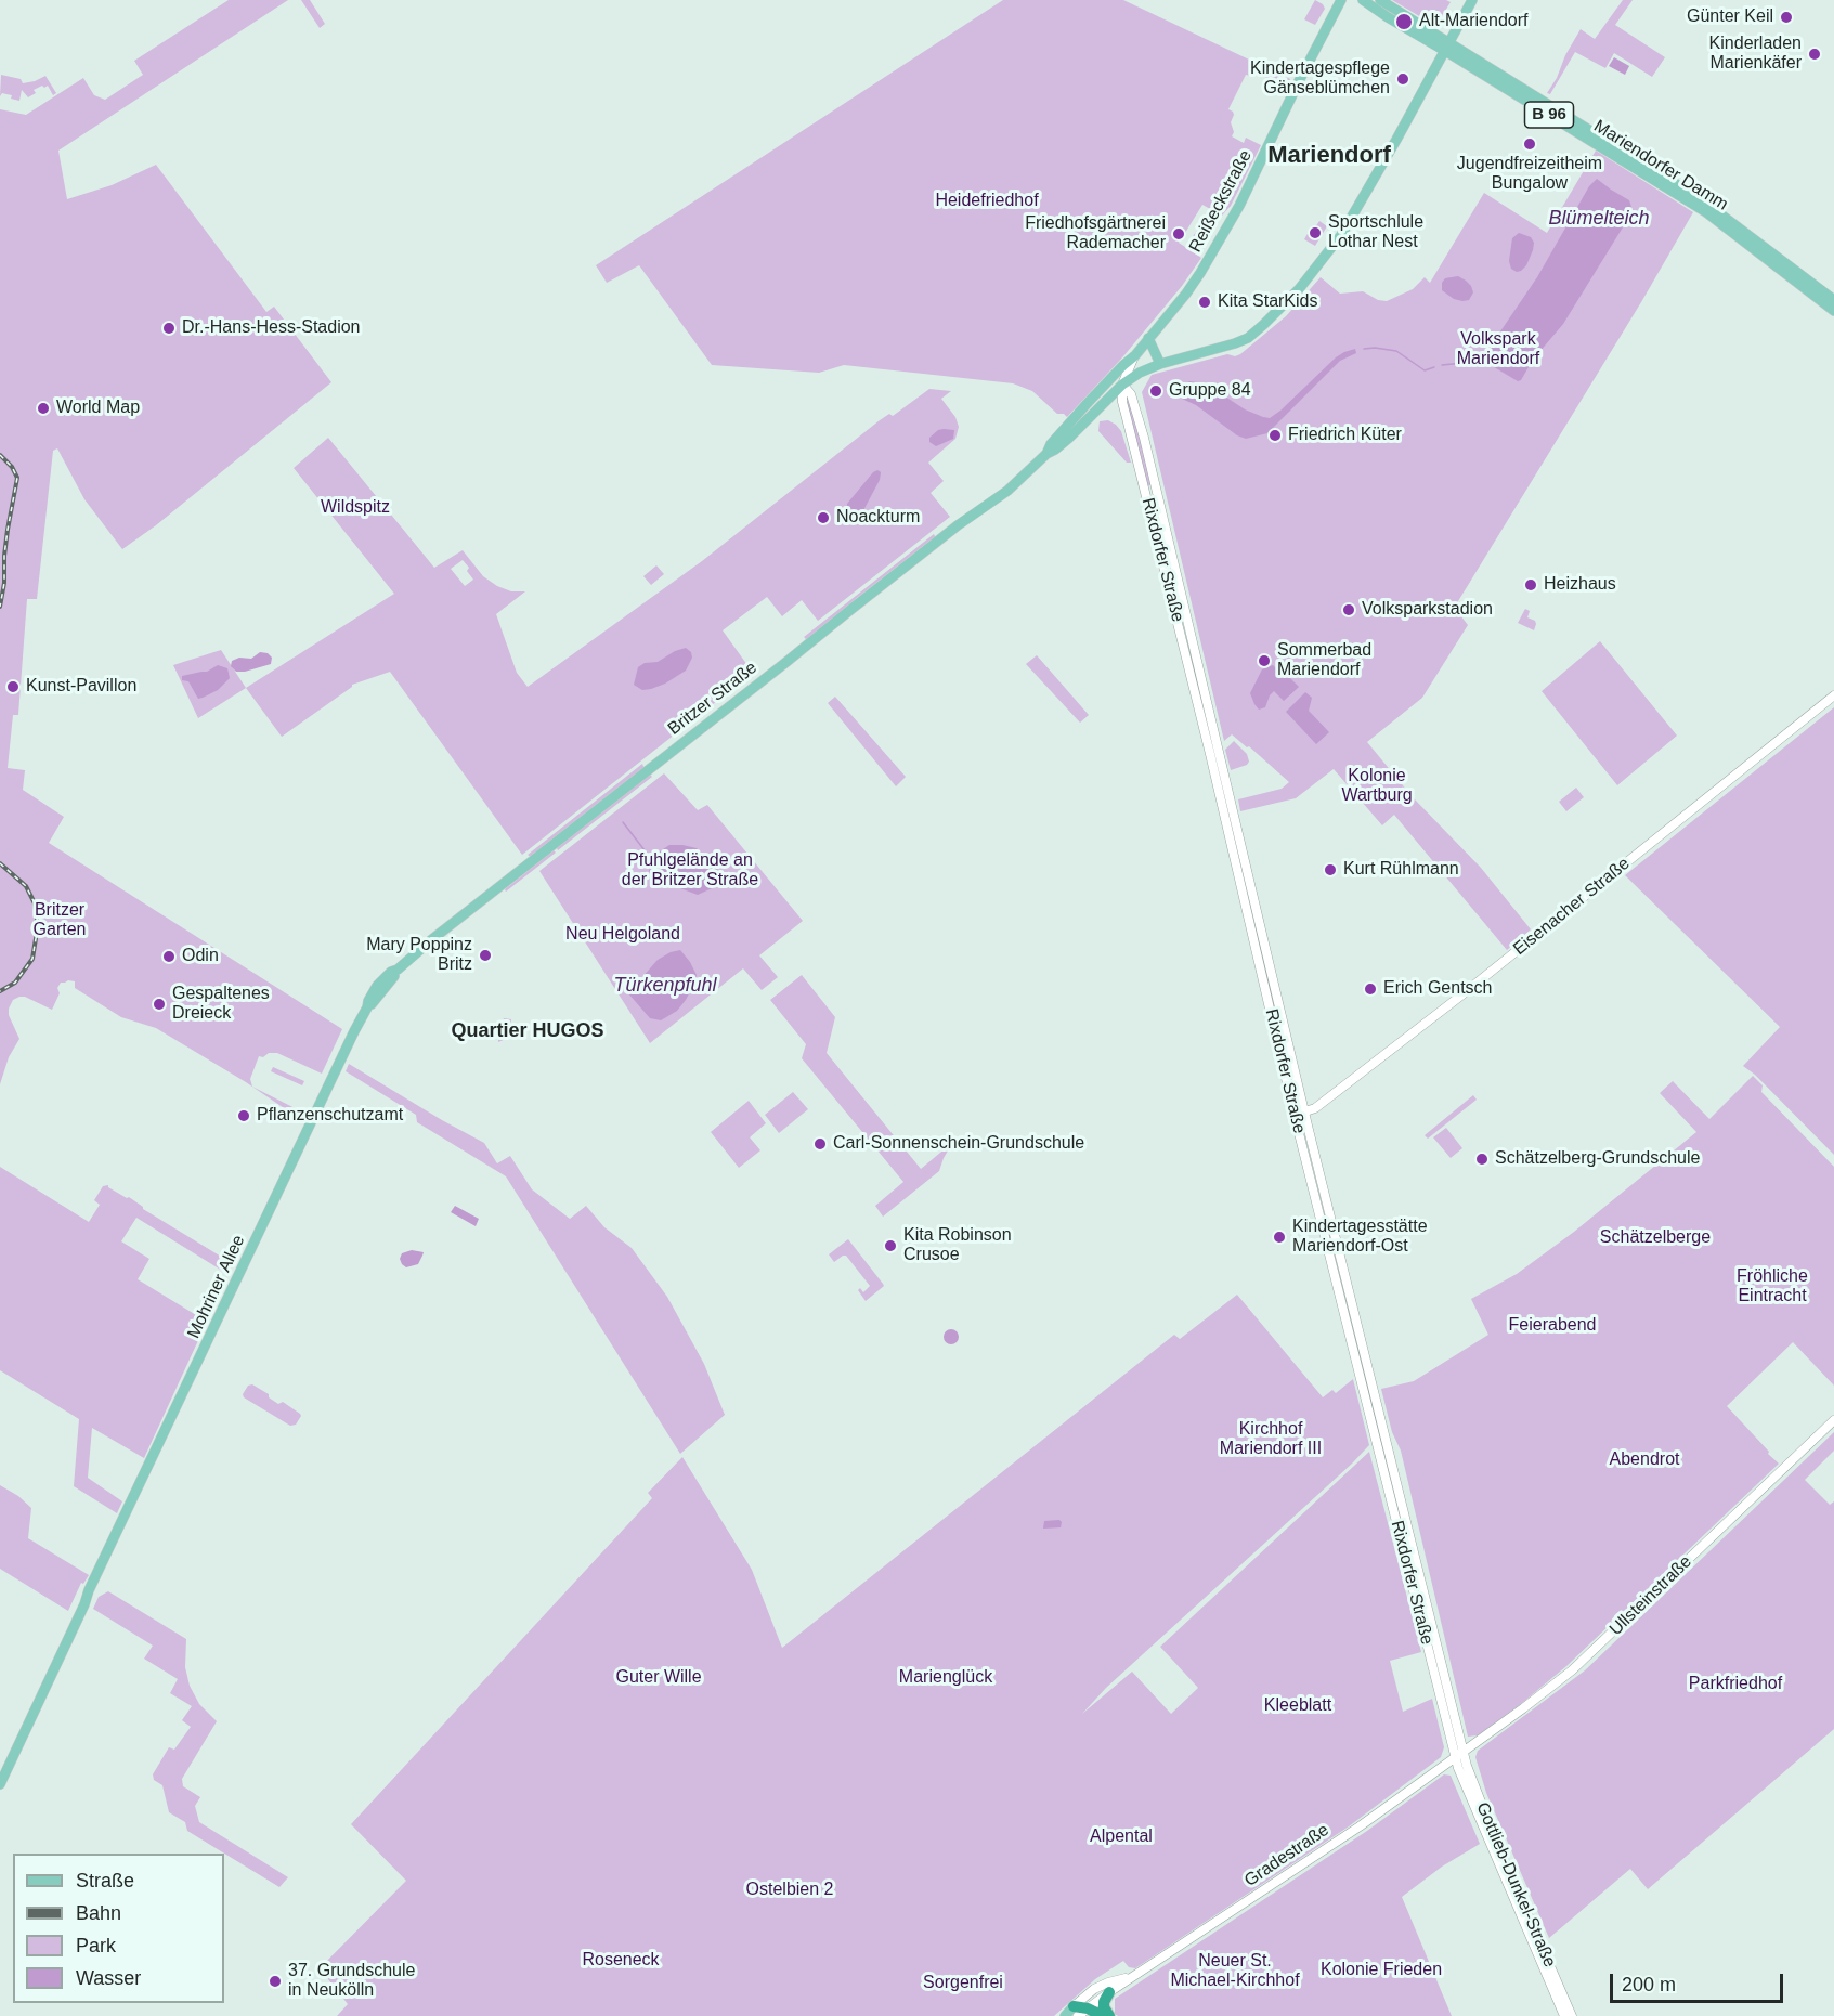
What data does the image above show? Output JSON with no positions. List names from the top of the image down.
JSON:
{
  "streets": {
    "main road": [
      "B 96",
      "Mariendorfer Damm",
      "Reißeckstraße",
      "Britzer Straße",
      "Mohriner Allee",
      "Gradestraße"
    ],
    "street": [
      "Rixdorfer Straße",
      "Eisenacher Straße",
      "Ullsteinstraße",
      "Gottlieb-Dunkel-Straße"
    ]
  },
  "crossings": [
    ["Reißeckstraße", "Britzer Straße"],
    ["Rixdorfer Straße", "Britzer Straße"],
    ["Rixdorfer Straße", "Eisenacher Straße"],
    ["Rixdorfer Straße", "Ullsteinstraße"],
    ["Rixdorfer Straße", "Gradestraße"],
    ["Rixdorfer Straße", "Gottlieb-Dunkel-Straße"],
    ["Britzer Straße", "Mohriner Allee"],
    ["Ullsteinstraße", "Gradestraße"],
    ["Ullsteinstraße", "Gottlieb-Dunkel-Straße"],
    ["Gradestraße", "Gottlieb-Dunkel-Straße"]
  ],
  "districts": ["Mariendorf", "Quartier HUGOS"],
  "water": ["Blümelteich", "Türkenpfuhl"],
  "parks": [
    "Heidefriedhof",
    "Volkspark Mariendorf",
    "Wildspitz",
    "Kolonie Wartburg",
    "Pfuhlgelände an der Britzer Straße",
    "Britzer Garten",
    "Neu Helgoland",
    "Schätzelberge",
    "Fröhliche Eintracht",
    "Feierabend",
    "Kirchhof Mariendorf III",
    "Abendrot",
    "Guter Wille",
    "Marienglück",
    "Parkfriedhof",
    "Kleeblatt",
    "Alpental",
    "Ostelbien 2",
    "Roseneck",
    "Neuer St. Michael-Kirchhof",
    "Kolonie Frieden",
    "Sorgenfrei"
  ],
  "places": [
    "Günter Keil",
    "Alt-Mariendorf",
    "Kinderladen Marienkäfer",
    "Kindertagespflege Gänseblümchen",
    "Jugendfreizeitheim Bungalow",
    "Sportschlule Lothar Nest",
    "Friedhofsgärtnerei Rademacher",
    "Kita StarKids",
    "Dr.-Hans-Hess-Stadion",
    "Gruppe 84",
    "World Map",
    "Friedrich Küter",
    "Noackturm",
    "Heizhaus",
    "Volksparkstadion",
    "Sommerbad Mariendorf",
    "Kunst-Pavillon",
    "Kurt Rühlmann",
    "Mary Poppinz Britz",
    "Odin",
    "Erich Gentsch",
    "Gespaltenes Dreieck",
    "Pflanzenschutzamt",
    "Carl-Sonnenschein-Grundschule",
    "Schätzelberg-Grundschule",
    "Kindertagesstätte Mariendorf-Ost",
    "Kita Robinson Crusoe",
    "37. Grundschule in Neukölln"
  ],
  "legend": [
    "Straße",
    "Bahn",
    "Park",
    "Wasser"
  ],
  "scale_bar": "200 m"
}
